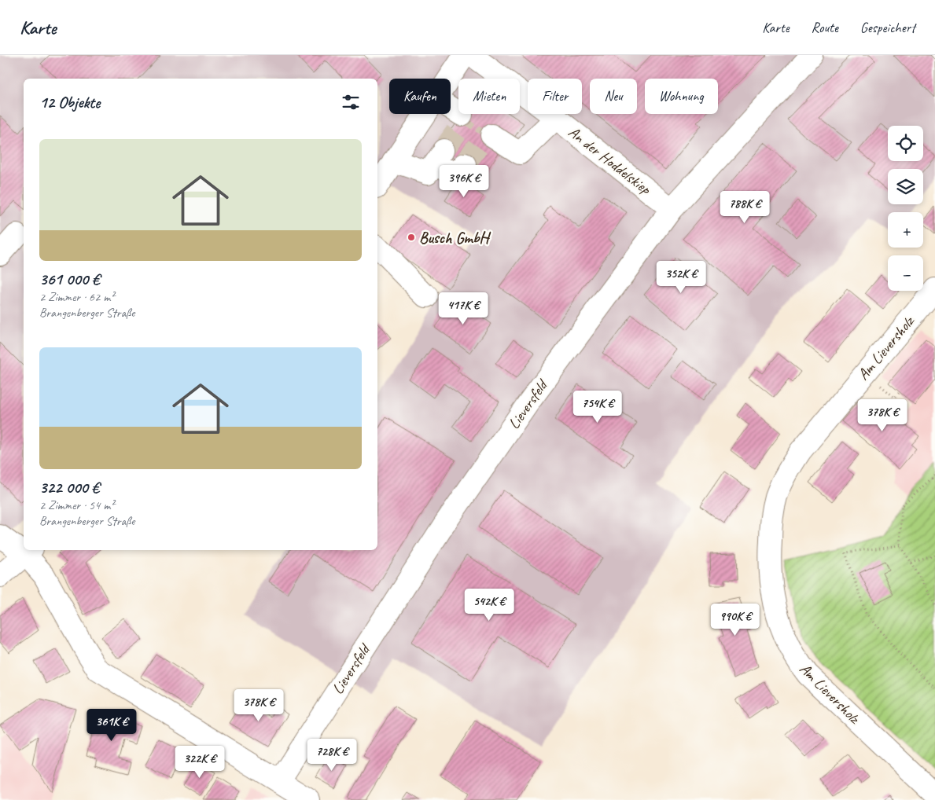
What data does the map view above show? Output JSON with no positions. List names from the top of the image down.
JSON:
{
  "streets": {
    "street": ["An der Hoddelskiep", "Am Lieversholz", "Lieversfeld"]
  },
  "crossings": [
    ["An der Hoddelskiep", "Lieversfeld"]
  ],
  "places": ["Busch GmbH"],
  "page": {
    "header": "Karte",
    "nav": ["Karte", "Route", "Gespeichert"],
    "chip": [
      "Kaufen",
      "Mieten",
      "Filter",
      "Neu",
      "Wohnung"
    ],
    "heading": "12 Objekte",
    "map_buttons": ["+", "−"],
    "list": [
      {
        "name": "361 000 €",
        "note": "2 Zimmer · 62 m² · Brangenberger Straße"
      },
      {
        "name": "322 000 €",
        "note": "2 Zimmer · 54 m² · Brangenberger Straße"
      }
    ],
    "price": [
      "396K €",
      "788K €",
      "352K €",
      "417K €",
      "754K €",
      "378K €",
      "542K €",
      "990K €",
      "378K €",
      "361K €",
      "728K €",
      "322K €"
    ]
  }
}
